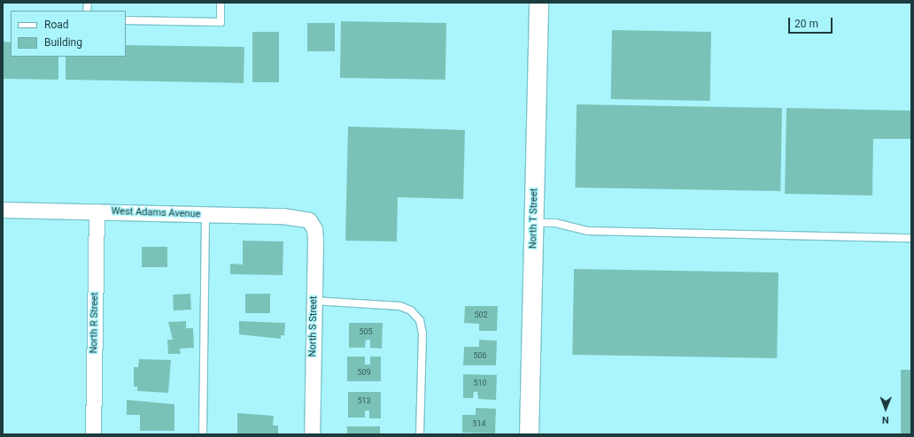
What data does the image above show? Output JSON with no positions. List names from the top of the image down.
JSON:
{
  "streets": {
    "street": [
      "West Adams Avenue",
      "North T Street",
      "North R Street",
      "North S Street"
    ]
  },
  "crossings": [
    ["West Adams Avenue", "North R Street"],
    ["West Adams Avenue", "North S Street"]
  ],
  "house_numbers": [
    "502",
    "505",
    "506",
    "509",
    "510",
    "513",
    "514"
  ],
  "legend": ["Road", "Building"],
  "scale_bar": "20 m",
  "north": "bottom"
}
